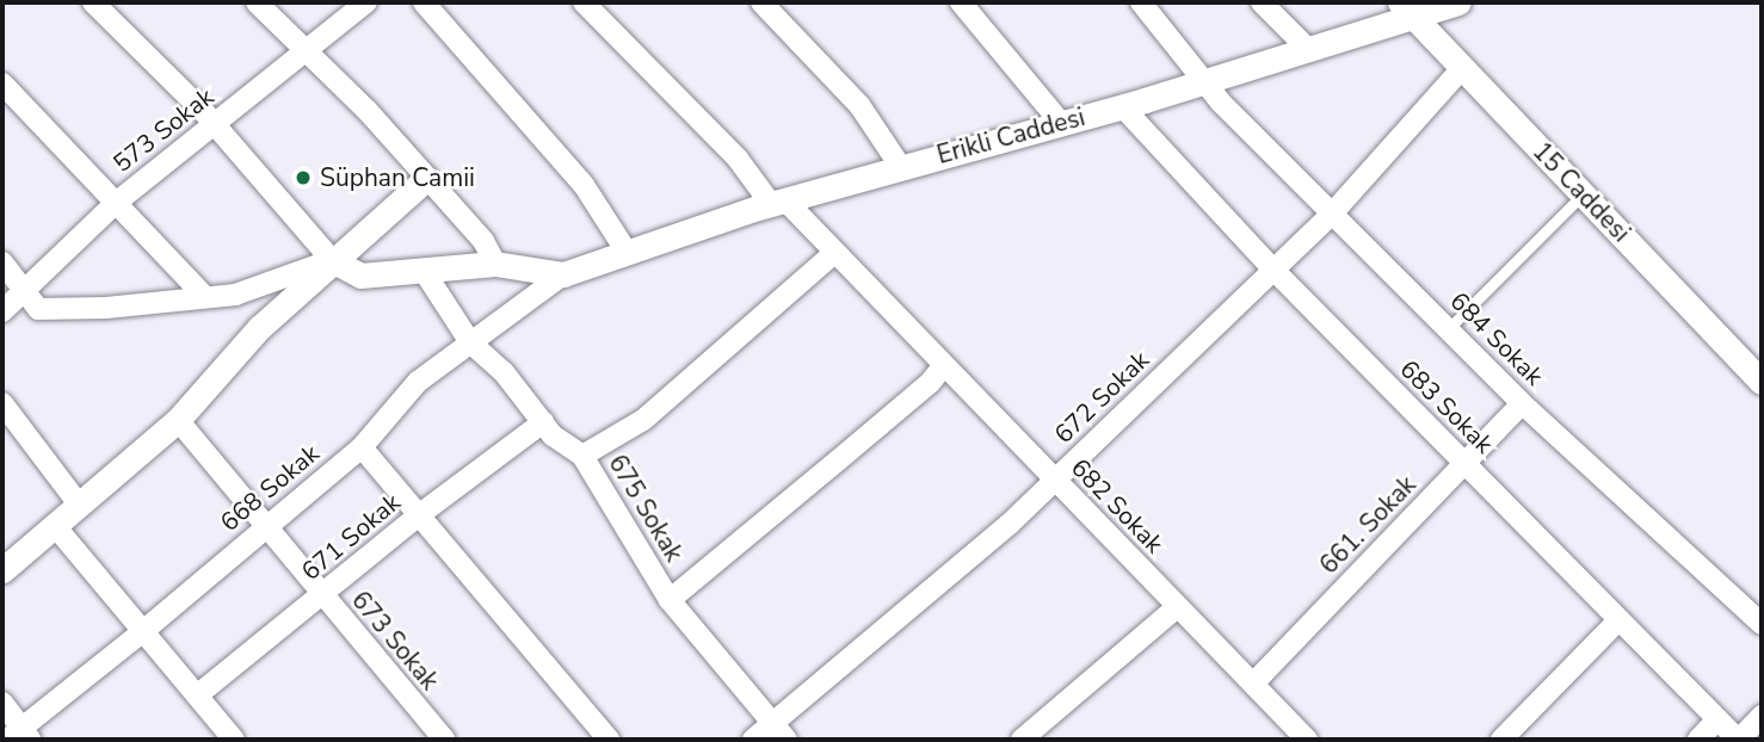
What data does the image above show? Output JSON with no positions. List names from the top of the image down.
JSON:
{
  "streets": {
    "street": [
      "573 Sokak",
      "Erikli Caddesi",
      "15 Caddesi",
      "684 Sokak",
      "672 Sokak",
      "683 Sokak",
      "668 Sokak",
      "682 Sokak",
      "675 Sokak",
      "661. Sokak",
      "671 Sokak",
      "673 Sokak"
    ]
  },
  "crossings": [
    ["Erikli Caddesi", "15 Caddesi"],
    ["Erikli Caddesi", "684 Sokak"],
    ["Erikli Caddesi", "683 Sokak"],
    ["Erikli Caddesi", "668 Sokak"],
    ["Erikli Caddesi", "682 Sokak"],
    ["15 Caddesi", "672 Sokak"],
    ["684 Sokak", "672 Sokak"],
    ["684 Sokak", "661. Sokak"],
    ["672 Sokak", "683 Sokak"],
    ["672 Sokak", "682 Sokak"],
    ["672 Sokak", "675 Sokak"],
    ["683 Sokak", "661. Sokak"],
    ["668 Sokak", "675 Sokak"],
    ["668 Sokak", "673 Sokak"],
    ["682 Sokak", "661. Sokak"],
    ["675 Sokak", "671 Sokak"],
    ["671 Sokak", "673 Sokak"]
  ],
  "places": ["Süphan Camii"]
}
